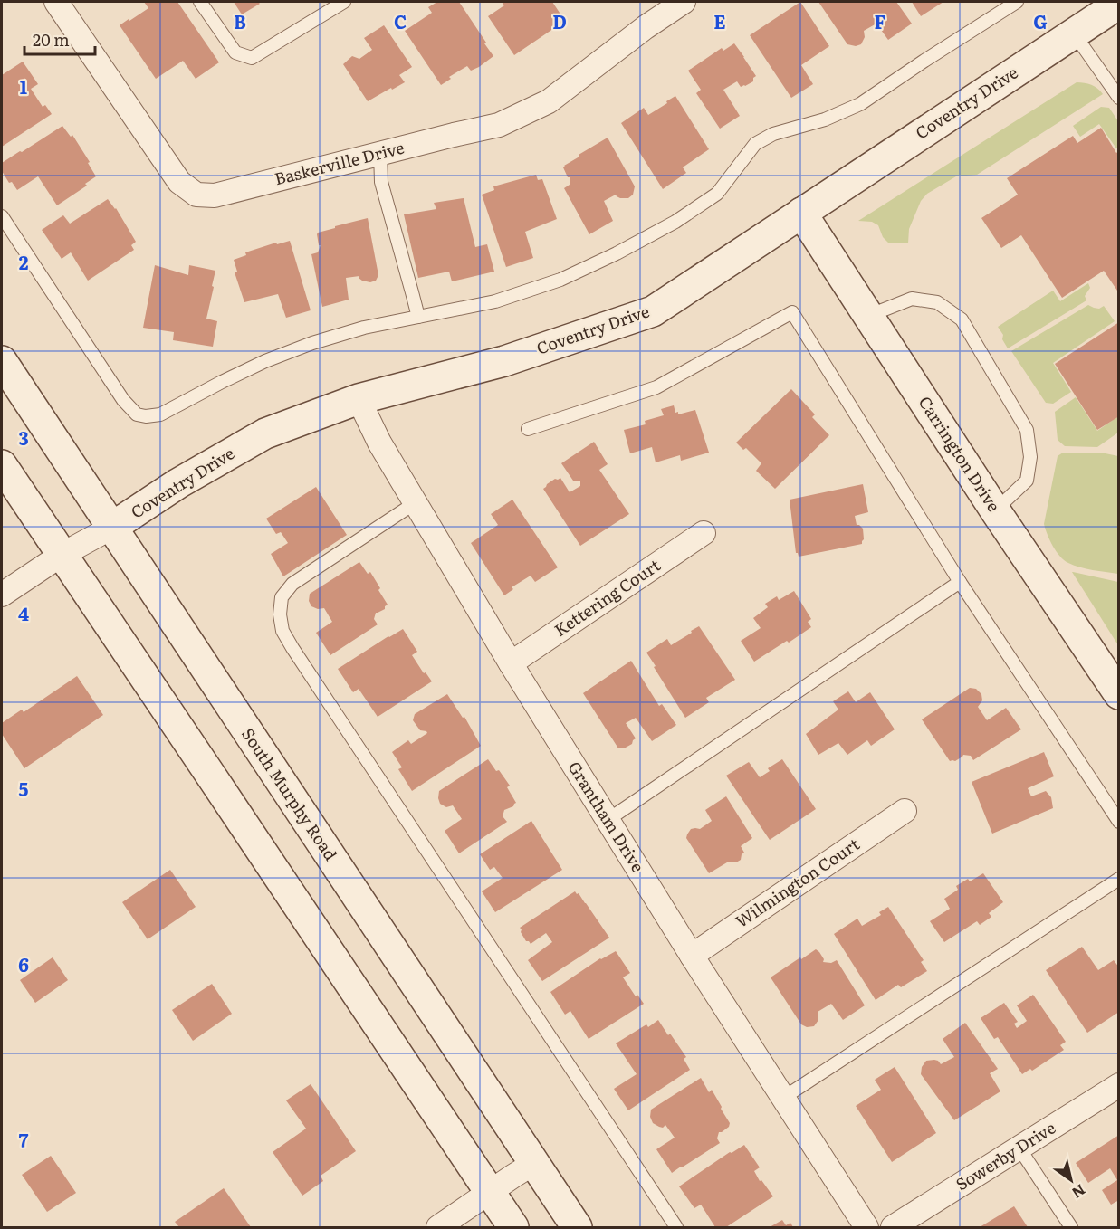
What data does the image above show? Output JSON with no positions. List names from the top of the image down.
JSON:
{
  "streets": {
    "main road": ["Coventry Drive", "Carrington Drive", "South Murphy Road"],
    "street": [
      "Baskerville Drive",
      "Kettering Court",
      "Grantham Drive",
      "Wilmington Court",
      "Sowerby Drive"
    ]
  },
  "crossings": [
    ["Coventry Drive", "Carrington Drive"],
    ["Coventry Drive", "South Murphy Road"],
    ["Coventry Drive", "Grantham Drive"],
    ["Kettering Court", "Grantham Drive"],
    ["Grantham Drive", "Wilmington Court"]
  ],
  "scale_bar": "20 m",
  "north": "bottom right",
  "grid": {
    "columns": [
      "B",
      "C",
      "D",
      "E",
      "F",
      "G"
    ],
    "rows": [
      "1",
      "2",
      "3",
      "4",
      "5",
      "6",
      "7"
    ]
  }
}
